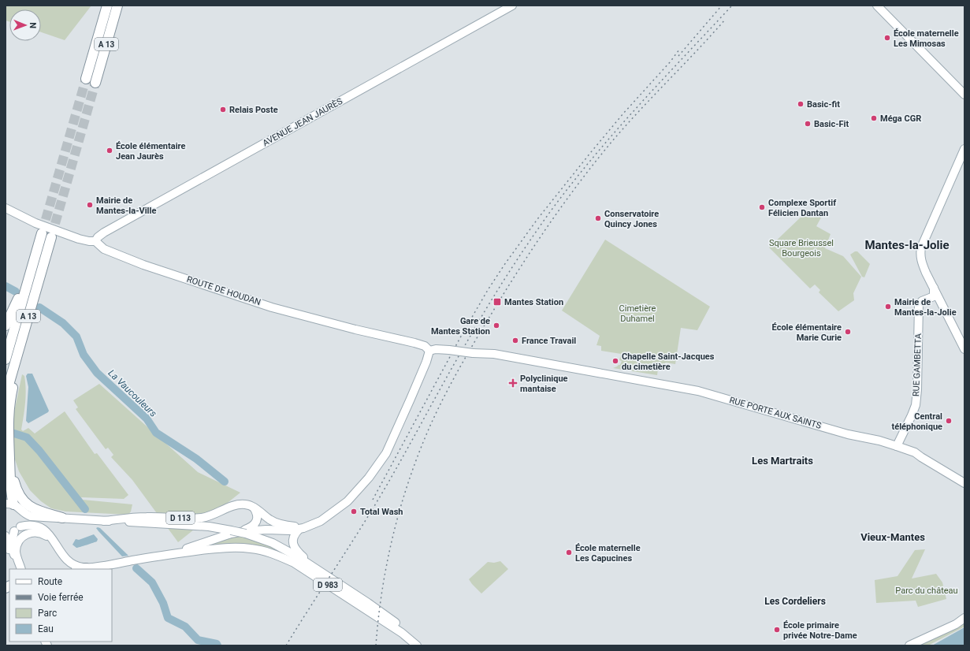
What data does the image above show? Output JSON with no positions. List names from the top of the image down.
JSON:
{
  "streets": {
    "highway": ["A 13"],
    "main road": [
      "AVENUE JEAN JAURÈS",
      "ROUTE DE HOUDAN",
      "RUE GAMBETTA",
      "RUE PORTE AUX SAINTS",
      "D 113",
      "D 983"
    ]
  },
  "crossings": [
    ["AVENUE JEAN JAURÈS", "ROUTE DE HOUDAN"],
    ["ROUTE DE HOUDAN", "RUE PORTE AUX SAINTS"],
    ["ROUTE DE HOUDAN", "D 113"],
    ["RUE GAMBETTA", "RUE PORTE AUX SAINTS"],
    ["RUE PORTE AUX SAINTS", "D 113"],
    ["D 113", "D 983"]
  ],
  "districts": [
    "Mantes-la-Jolie",
    "Les Martraits",
    "Vieux-Mantes",
    "Les Cordeliers"
  ],
  "water": ["La Vaucouleurs"],
  "parks": ["Square Brieussel Bourgeois", "Cimetière Duhamel", "Parc du château"],
  "places": {
    "other": [
      "École maternelle Les Mimosas",
      "Basic-fit",
      "Relais Poste",
      "Méga CGR",
      "Basic-Fit",
      "École élémentaire Jean Jaurès",
      "Mairie de Mantes-la-Ville",
      "Complexe Sportif Félicien Dantan",
      "Conservatoire Quincy Jones",
      "Mairie de Mantes-la-Jolie",
      "Gare de Mantes Station",
      "École élémentaire Marie Curie",
      "France Travail",
      "Chapelle Saint-Jacques du cimetière",
      "Central téléphonique",
      "Total Wash",
      "École maternelle Les Capucines",
      "École primaire privée Notre-Dame"
    ],
    "transit": ["Mantes Station"],
    "health": ["Polyclinique mantaise"]
  },
  "legend": [
    "Route",
    "Voie ferrée",
    "Parc",
    "Eau"
  ],
  "north": "right"
}
